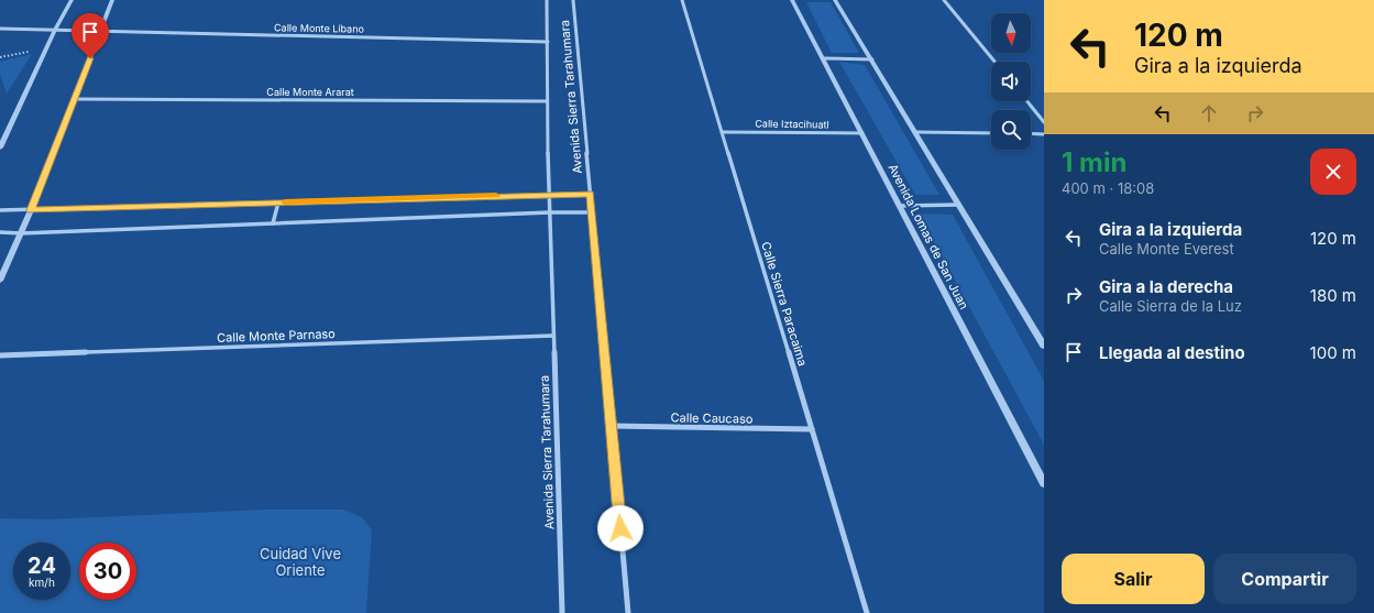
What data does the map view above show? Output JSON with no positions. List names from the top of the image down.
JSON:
{
  "streets": {
    "street": [
      "Calle Monte Líbano",
      "Calle Monte Ararat",
      "Avenida Sierra Tarahumara",
      "Calle Iztacihuatl",
      "Avenida Lomas de San Juan",
      "Calle Sierra Paracaima",
      "Calle Monte Parnaso",
      "Calle Caucaso"
    ]
  },
  "crossings": [
    ["Calle Monte Líbano", "Avenida Sierra Tarahumara"],
    ["Calle Monte Ararat", "Avenida Sierra Tarahumara"],
    ["Avenida Sierra Tarahumara", "Calle Monte Parnaso"],
    ["Avenida Sierra Tarahumara", "Calle Caucaso"],
    ["Calle Iztacihuatl", "Avenida Lomas de San Juan"],
    ["Calle Iztacihuatl", "Calle Sierra Paracaima"],
    ["Calle Sierra Paracaima", "Calle Caucaso"]
  ],
  "parks": ["Cuidad Vive Oriente"],
  "north": "bottom",
  "page": {
    "turn": ["120 m", "Gira a la izquierda"],
    "heading": ["1 min", "400 m · 18:08"],
    "list": [
      {
        "name": "Gira a la izquierda",
        "note": "Calle Monte Everest",
        "value": "120 m"
      },
      {
        "name": "Gira a la derecha",
        "note": "Calle Sierra de la Luz",
        "value": "180 m"
      },
      {
        "name": "Llegada al destino",
        "value": "100 m"
      }
    ],
    "speed": "24 km/h",
    "limit": "30",
    "buttons": ["Salir", "Compartir"]
  }
}
